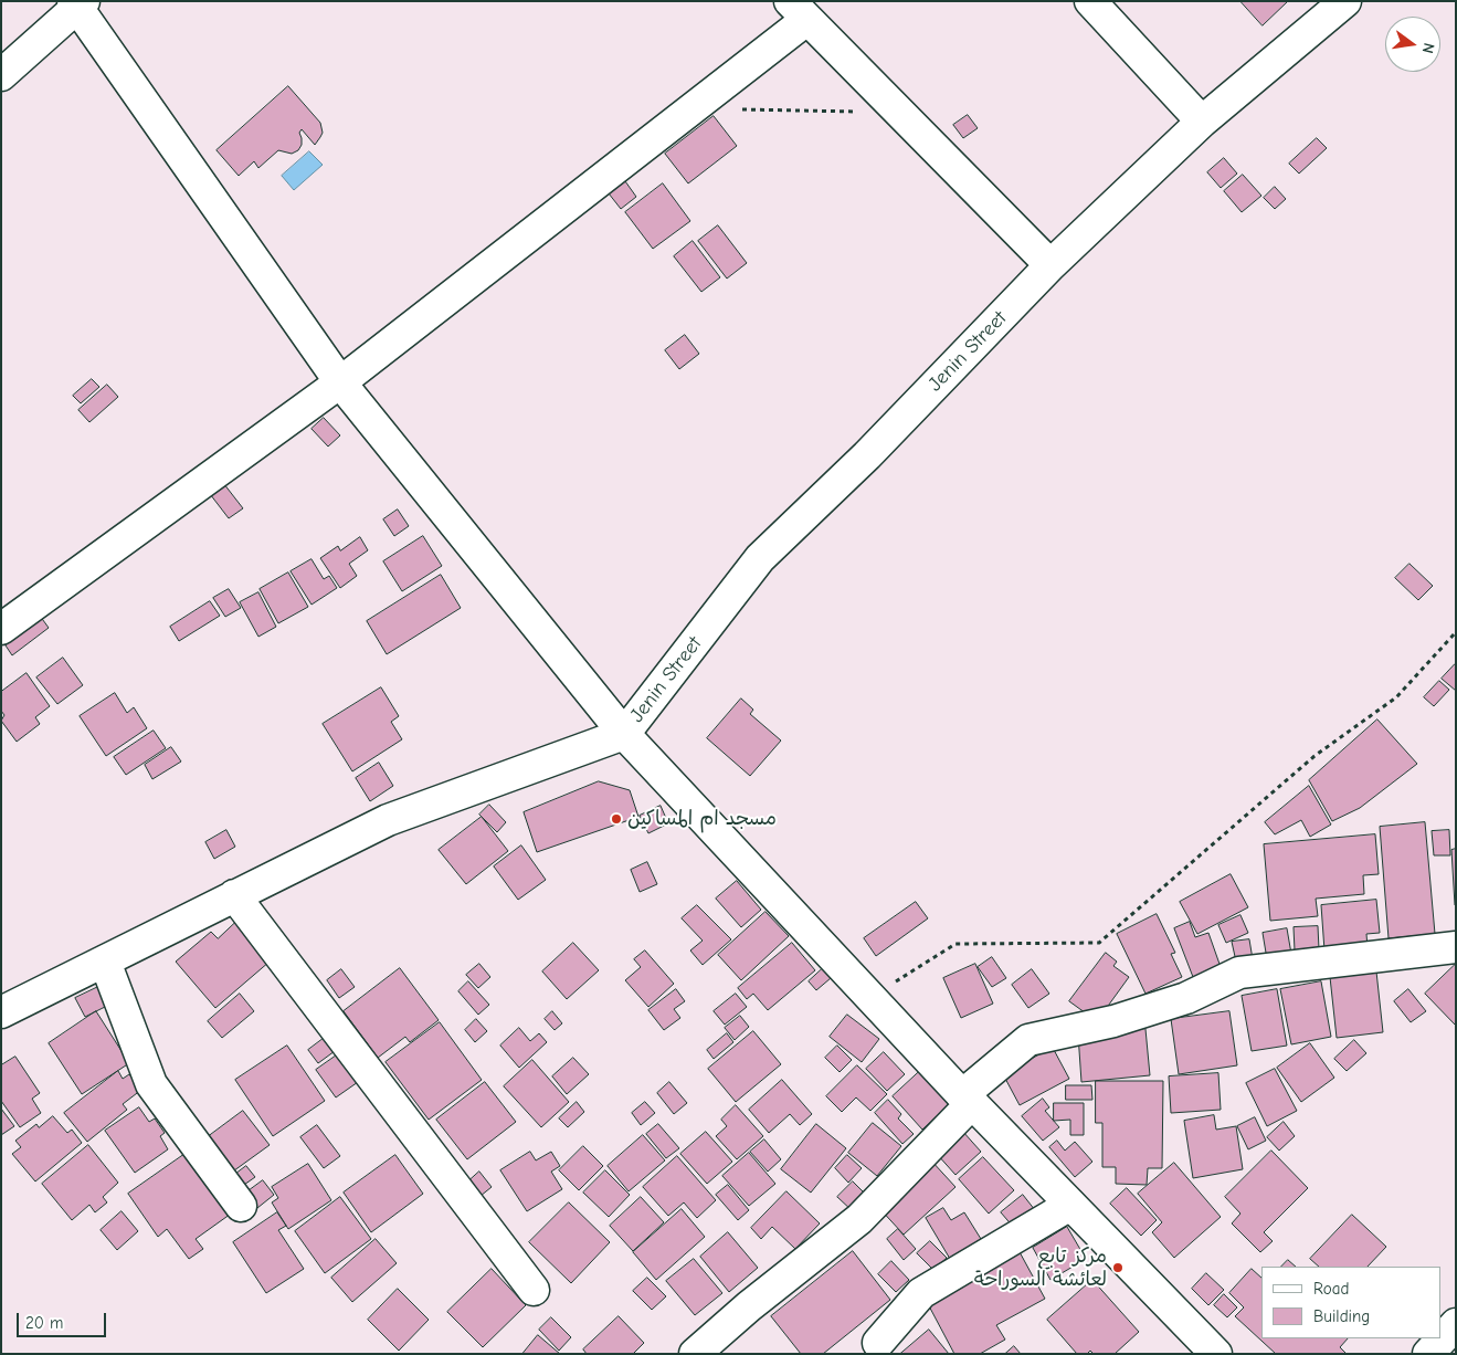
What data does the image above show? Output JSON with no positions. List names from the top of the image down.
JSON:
{
  "streets": {
    "street": ["Jenin Street"]
  },
  "places": ["مسجد ام المساكين", "مركز تابع لعائشة السوراحة"],
  "legend": ["Road", "Building"],
  "scale_bar": "20 m",
  "north": "right"
}
